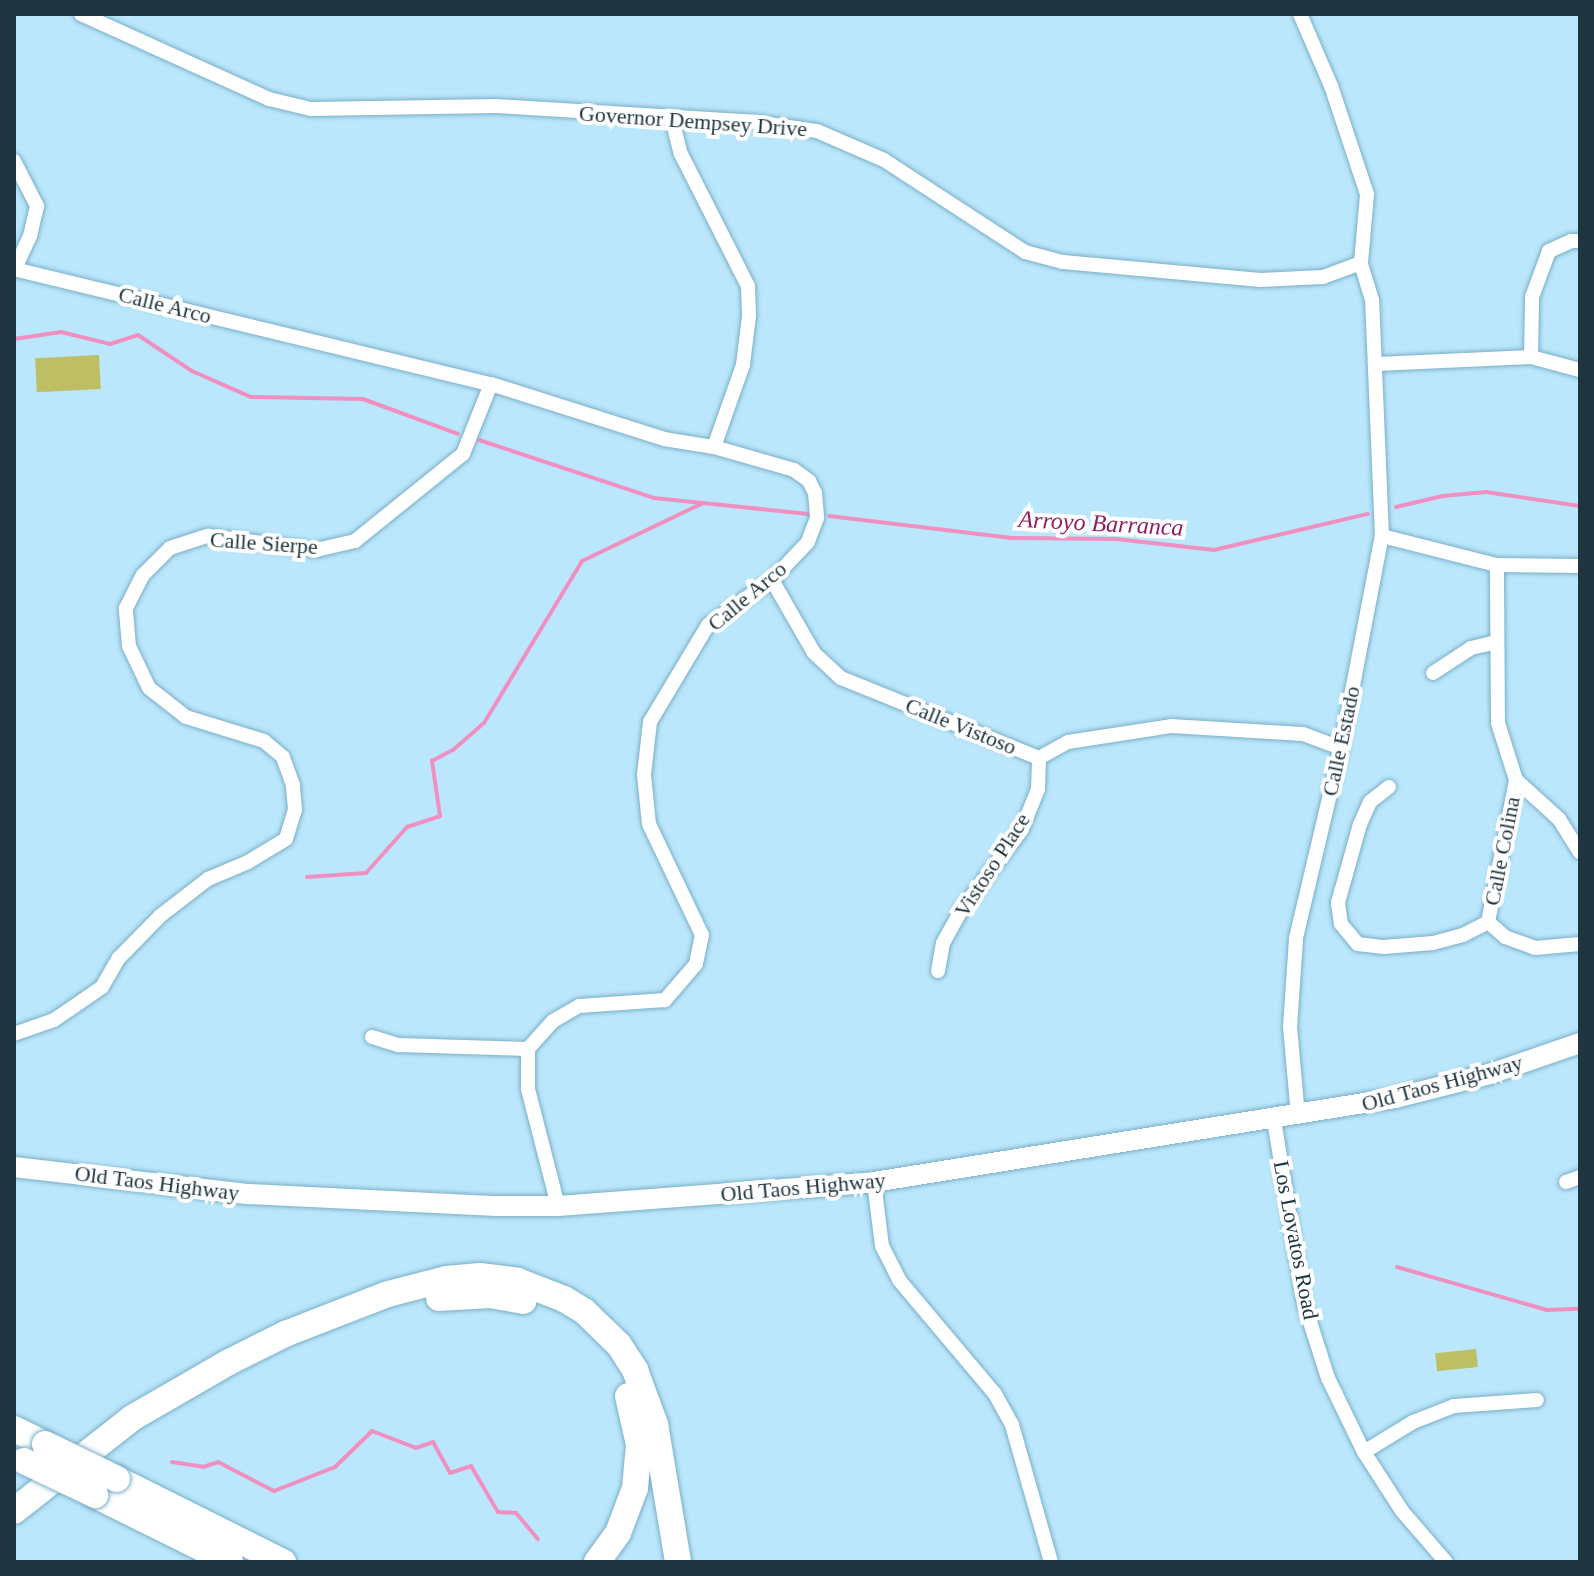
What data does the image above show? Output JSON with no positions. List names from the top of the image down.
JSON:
{
  "streets": {
    "street": [
      "Governor Dempsey Drive",
      "Calle Arco",
      "Calle Sierpe",
      "Calle Vistoso",
      "Calle Estado",
      "Calle Colina",
      "Vistoso Place",
      "Old Taos Highway",
      "Los Lovatos Road"
    ]
  },
  "crossings": [
    ["Governor Dempsey Drive", "Calle Estado"],
    ["Calle Arco", "Calle Sierpe"],
    ["Calle Arco", "Calle Vistoso"],
    ["Calle Vistoso", "Calle Estado"],
    ["Calle Vistoso", "Vistoso Place"],
    ["Calle Estado", "Old Taos Highway"],
    ["Old Taos Highway", "Los Lovatos Road"]
  ],
  "water": ["Arroyo Barranca"]
}
